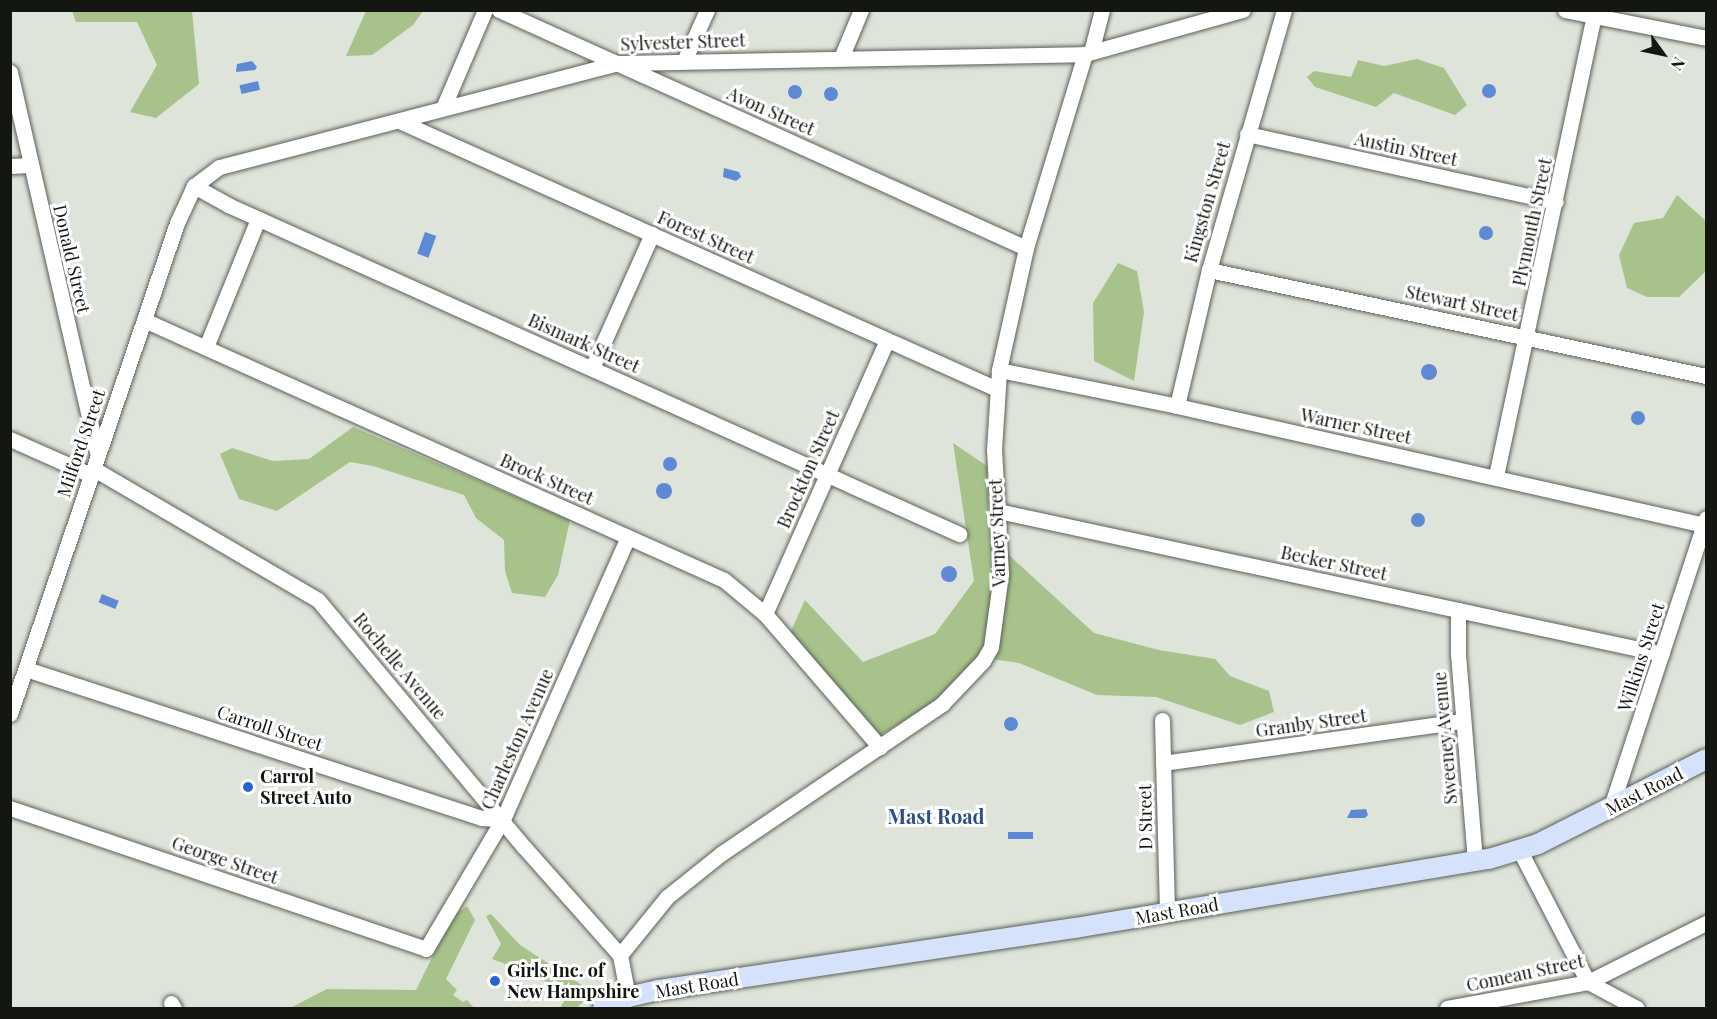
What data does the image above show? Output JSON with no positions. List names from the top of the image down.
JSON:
{
  "streets": {
    "main road": ["Mast Road"],
    "street": [
      "Sylvester Street",
      "Avon Street",
      "Austin Street",
      "Kingston Street",
      "Plymouth Street",
      "Forest Street",
      "Donald Street",
      "Stewart Street",
      "Bismark Street",
      "Warner Street",
      "Milford Street",
      "Brockton Street",
      "Brock Street",
      "Varney Street",
      "Becker Street",
      "Wilkins Street",
      "Rochelle Avenue",
      "Granby Street",
      "Carroll Street",
      "Sweeney Avenue",
      "Charleston Avenue",
      "D Street",
      "George Street",
      "Comeau Street"
    ]
  },
  "crossings": [
    ["Sylvester Street", "Avon Street"],
    ["Sylvester Street", "Forest Street"],
    ["Sylvester Street", "Bismark Street"],
    ["Sylvester Street", "Milford Street"],
    ["Sylvester Street", "Varney Street"],
    ["Avon Street", "Varney Street"],
    ["Austin Street", "Kingston Street"],
    ["Austin Street", "Plymouth Street"],
    ["Kingston Street", "Stewart Street"],
    ["Kingston Street", "Warner Street"],
    ["Plymouth Street", "Stewart Street"],
    ["Plymouth Street", "Warner Street"],
    ["Forest Street", "Brockton Street"],
    ["Forest Street", "Varney Street"],
    ["Donald Street", "Milford Street"],
    ["Donald Street", "Rochelle Avenue"],
    ["Bismark Street", "Milford Street"],
    ["Bismark Street", "Brockton Street"],
    ["Warner Street", "Varney Street"],
    ["Warner Street", "Wilkins Street"],
    ["Milford Street", "Brock Street"],
    ["Milford Street", "Rochelle Avenue"],
    ["Milford Street", "Carroll Street"],
    ["Brockton Street", "Brock Street"],
    ["Brock Street", "Varney Street"],
    ["Brock Street", "Charleston Avenue"],
    ["Varney Street", "Becker Street"],
    ["Varney Street", "Rochelle Avenue"],
    ["Becker Street", "Wilkins Street"],
    ["Becker Street", "Sweeney Avenue"],
    ["Wilkins Street", "Mast Road"],
    ["Rochelle Avenue", "Carroll Street"],
    ["Rochelle Avenue", "Charleston Avenue"],
    ["Granby Street", "Sweeney Avenue"],
    ["Granby Street", "D Street"],
    ["Carroll Street", "Charleston Avenue"],
    ["Sweeney Avenue", "Mast Road"],
    ["Charleston Avenue", "George Street"],
    ["Mast Road", "D Street"]
  ],
  "districts": ["Mast Road"],
  "places": ["Carrol Street Auto", "Girls Inc. of New Hampshire"],
  "north": "bottom right"
}
